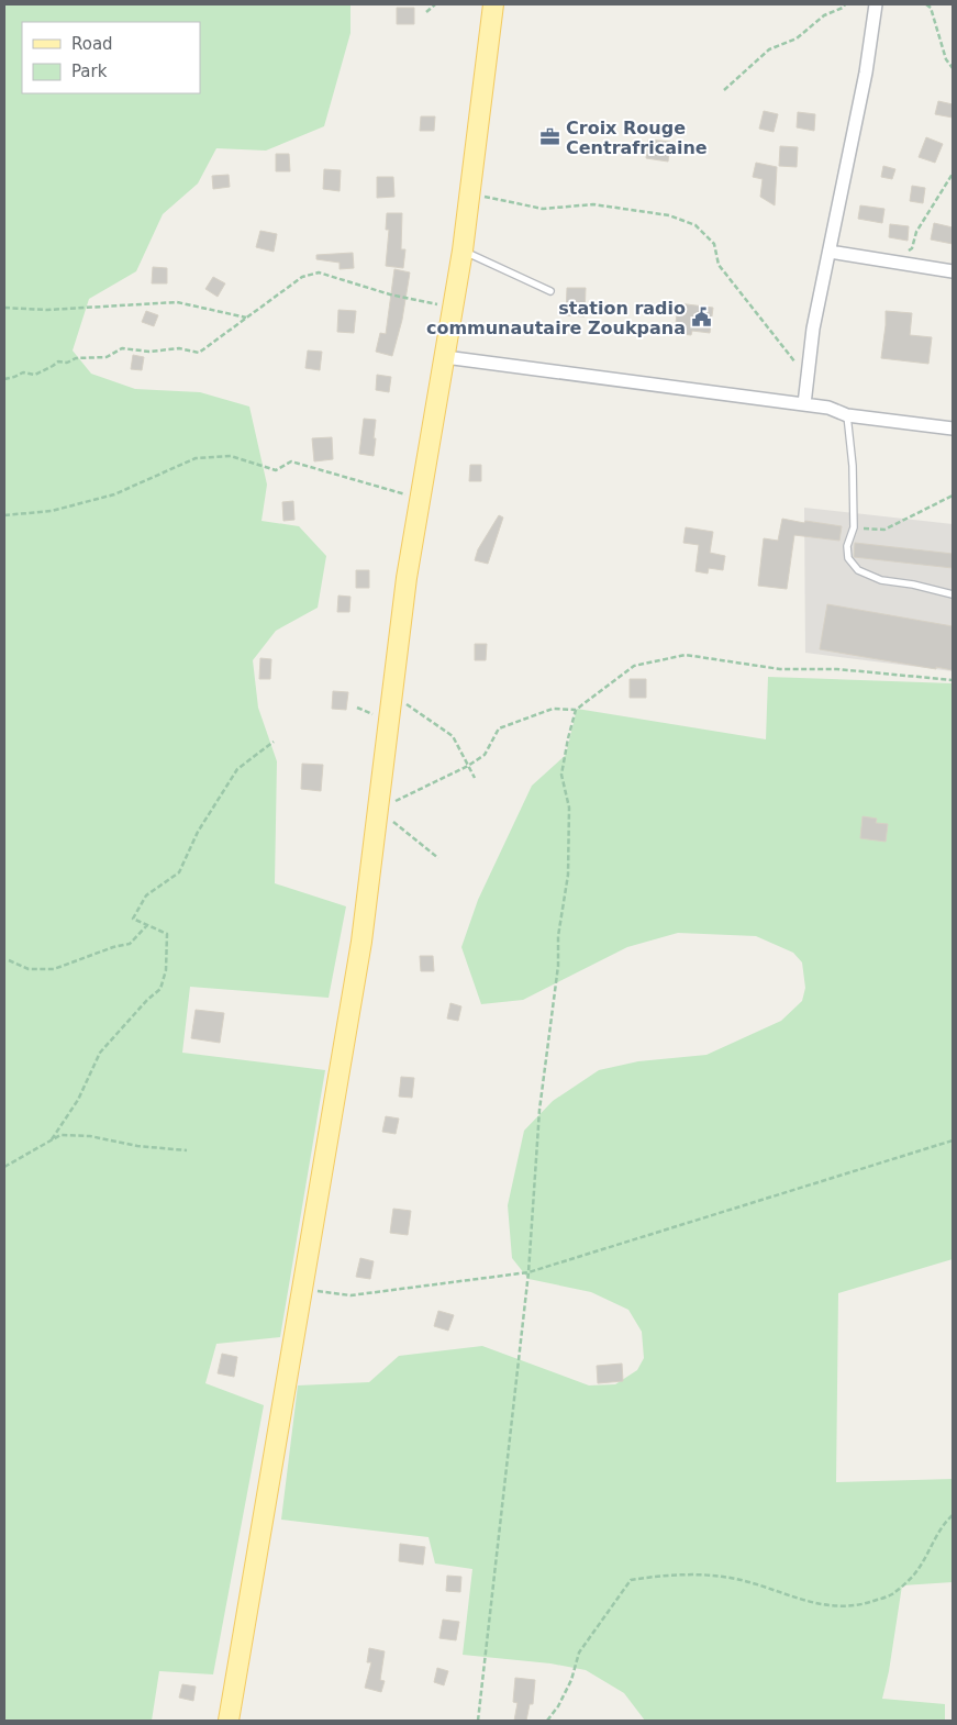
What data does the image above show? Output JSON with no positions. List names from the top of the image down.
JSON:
{
  "places": {
    "office": ["Croix Rouge Centrafricaine"],
    "public building": ["station radio communautaire Zoukpana"]
  },
  "legend": ["Road", "Park"]
}
